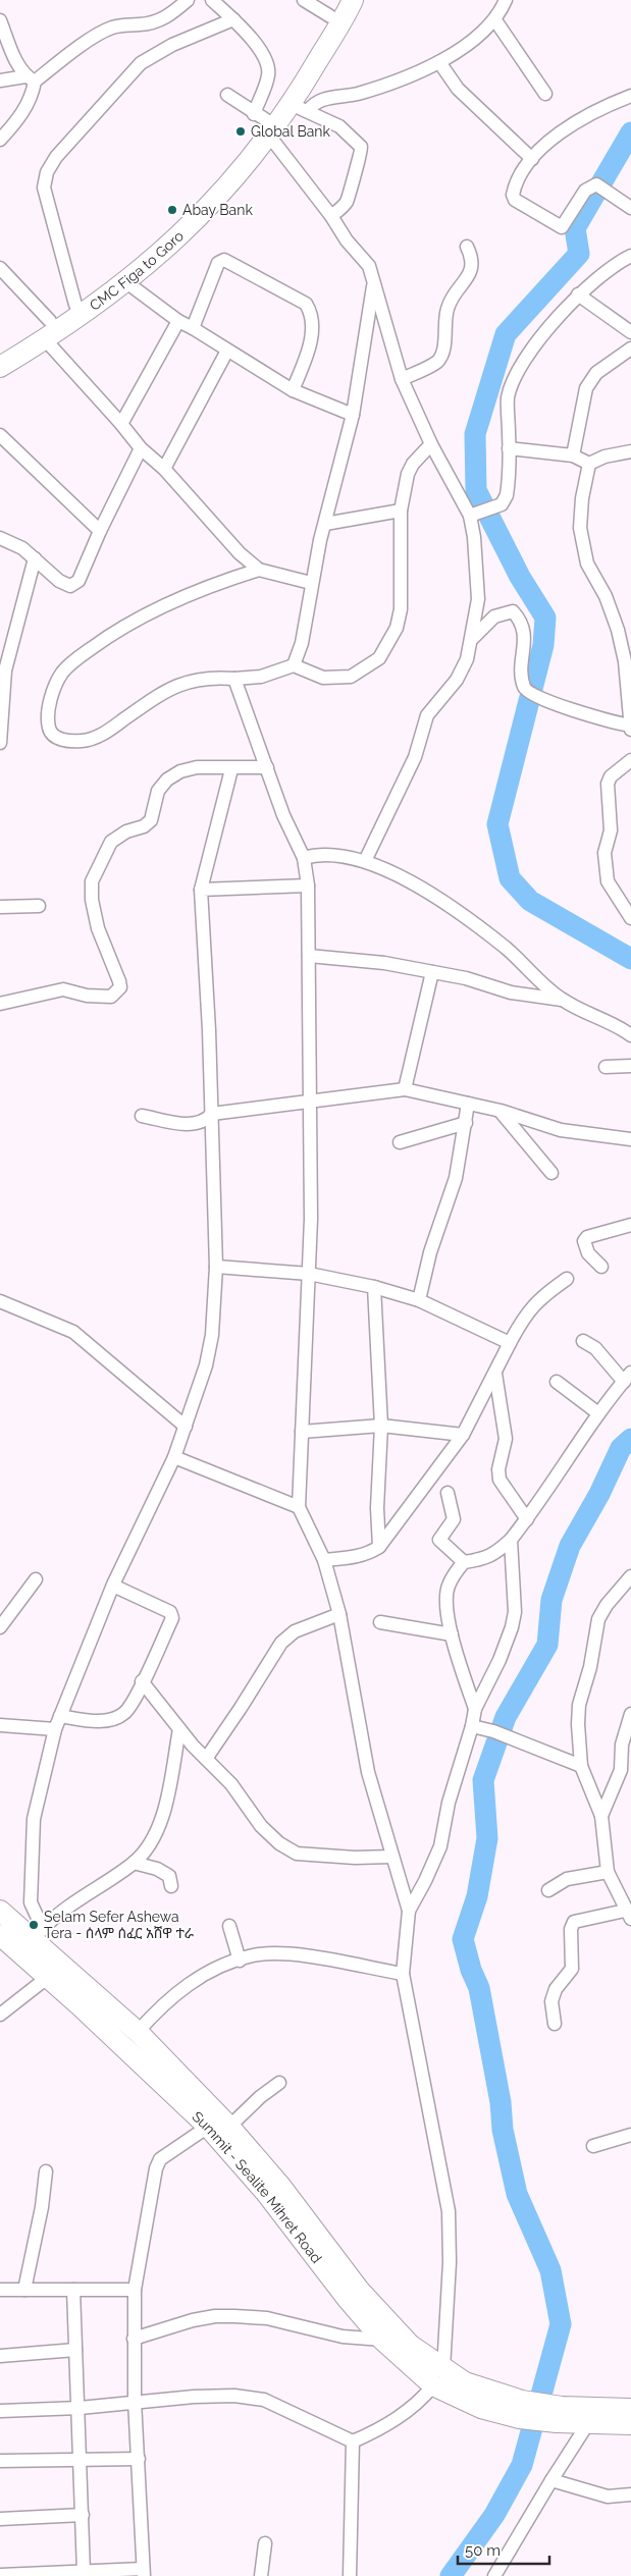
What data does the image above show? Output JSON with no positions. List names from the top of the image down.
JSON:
{
  "streets": {
    "main road": ["CMC Figa to Goro", "Summit - Sealite Mihret Road"]
  },
  "places": ["Global Bank", "Abay Bank", "Selam Sefer Ashewa Tera - ሰላም ሰፈር አሸዋ ተራ"],
  "scale_bar": "50 m"
}
